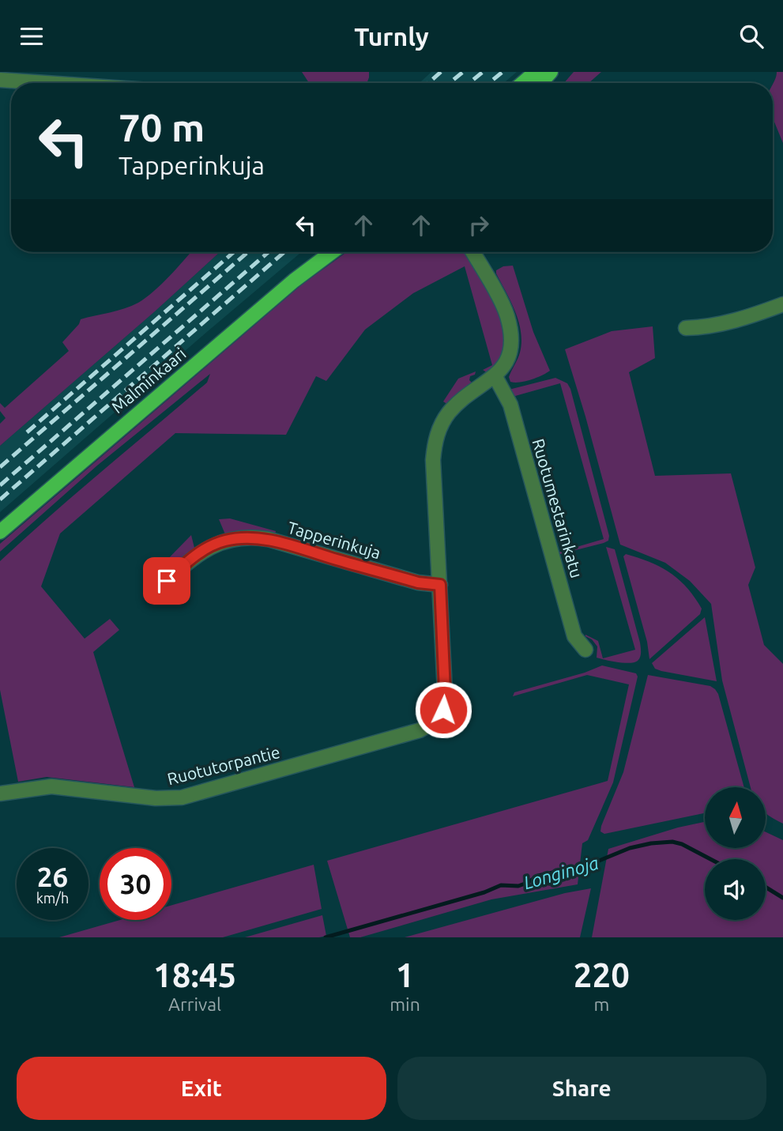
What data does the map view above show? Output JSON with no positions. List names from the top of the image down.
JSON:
{
  "streets": {
    "main road": ["Malminkaari"],
    "street": ["Ruotumestarinkatu", "Tapperinkuja", "Ruotutorpantie"]
  },
  "crossings": [
    ["Tapperinkuja", "Ruotutorpantie"]
  ],
  "water": ["Longinoja"],
  "north": "top",
  "page": {
    "header": "Turnly",
    "turn": ["70 m", "Tapperinkuja"],
    "speed": "26 km/h",
    "limit": "30",
    "eta": [
      "18:45",
      "Arrival",
      "1",
      "min",
      "220",
      "m"
    ],
    "buttons": ["Exit", "Share"]
  }
}
